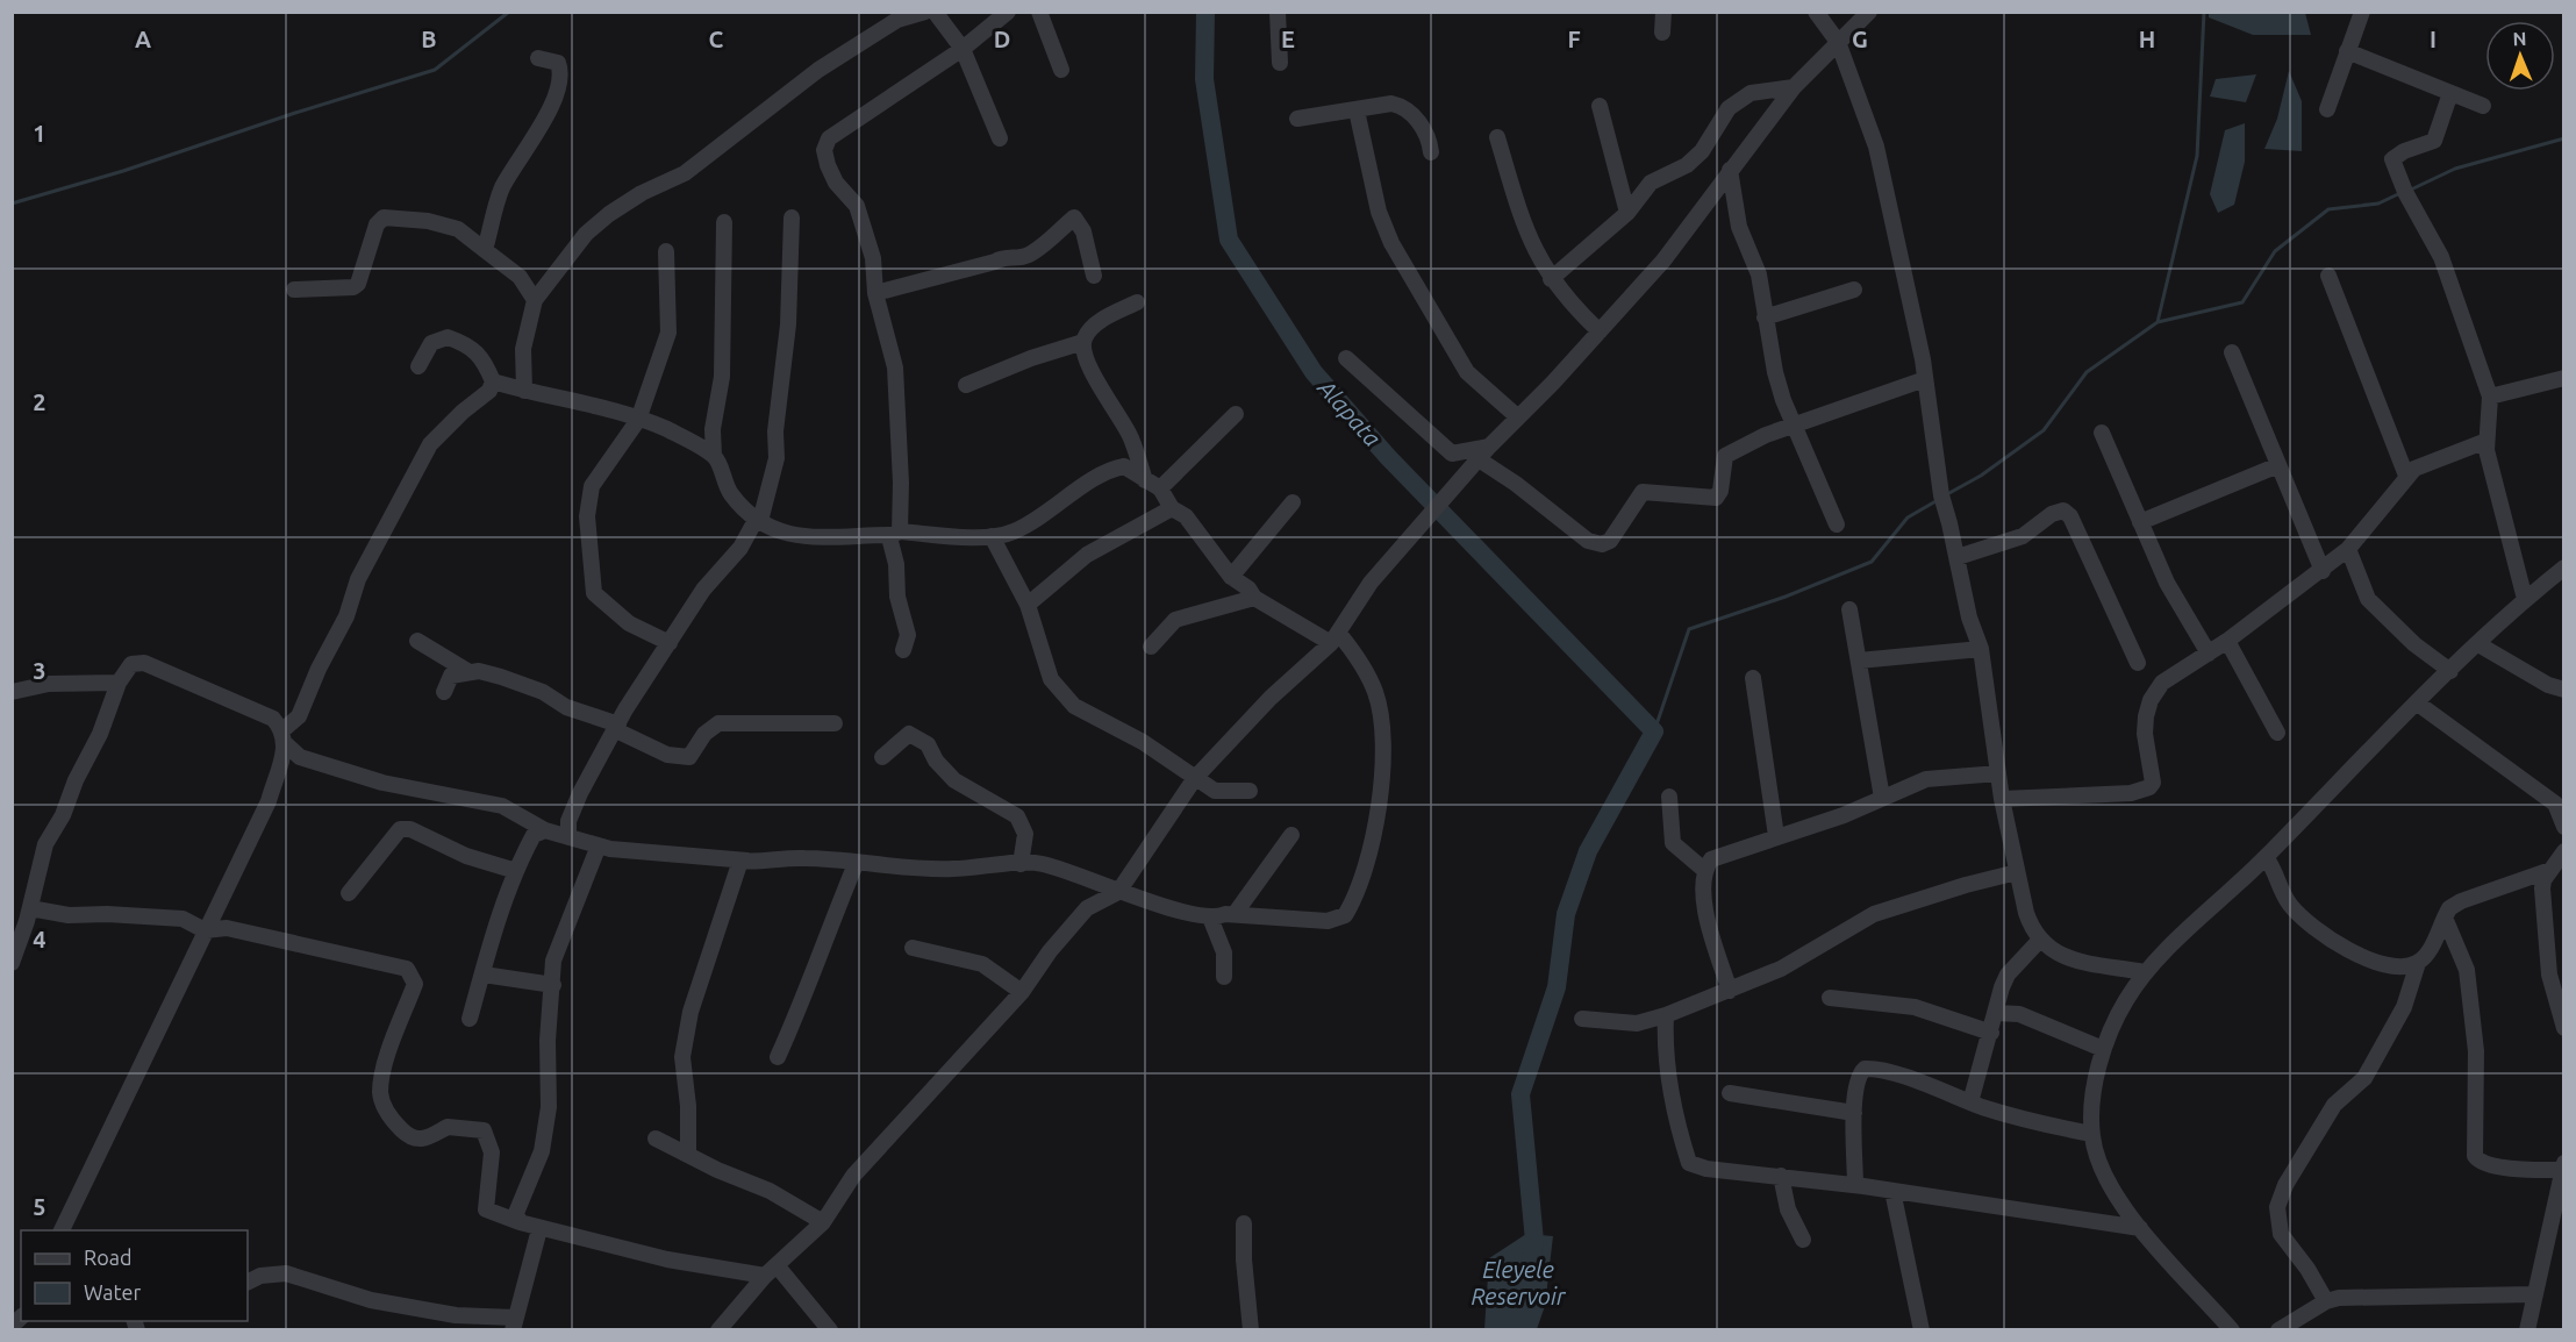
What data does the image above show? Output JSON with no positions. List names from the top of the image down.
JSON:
{
  "water": ["Alapata", "Eleyele Reservoir"],
  "legend": ["Road", "Water"],
  "north": "top",
  "grid": {
    "columns": [
      "A",
      "B",
      "C",
      "D",
      "E",
      "F",
      "G",
      "H",
      "I"
    ],
    "rows": [
      "1",
      "2",
      "3",
      "4",
      "5"
    ]
  }
}
